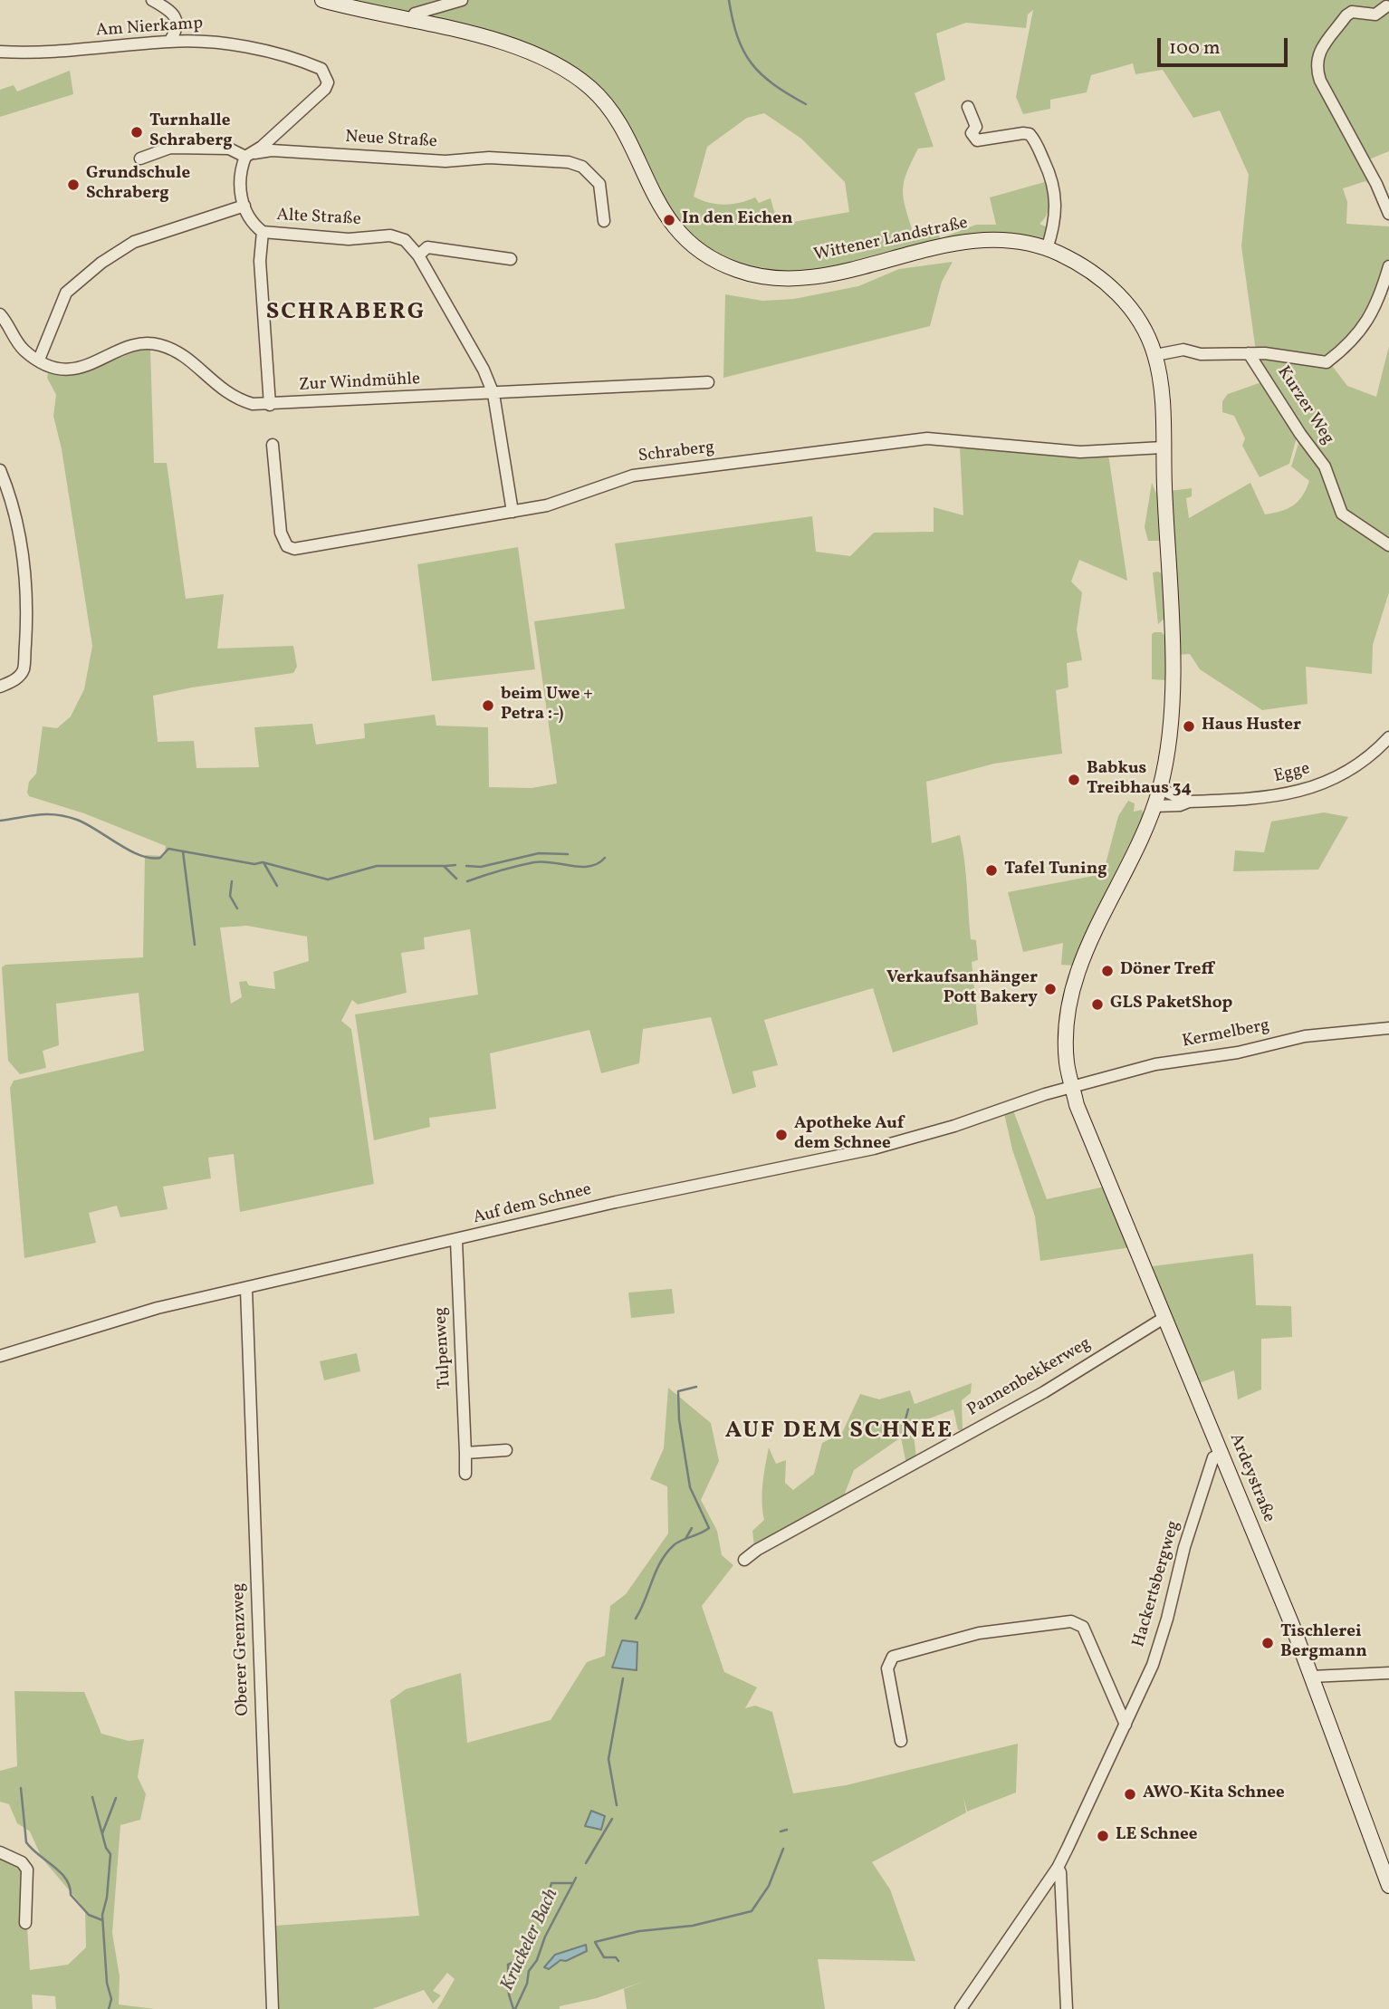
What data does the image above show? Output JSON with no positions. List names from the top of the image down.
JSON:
{
  "streets": {
    "main road": ["Wittener Landstraße", "Ardeystraße"],
    "street": [
      "Am Nierkamp",
      "Neue Straße",
      "Alte Straße",
      "Zur Windmühle",
      "Kurzer Weg",
      "Schraberg",
      "Egge",
      "Kermelberg",
      "Auf dem Schnee",
      "Tulpenweg",
      "Pannenbekkerweg",
      "Hackertsbergweg",
      "Oberer Grenzweg"
    ]
  },
  "crossings": [
    ["Am Nierkamp", "Neue Straße"],
    ["Alte Straße", "Zur Windmühle"],
    ["Alte Straße", "Schraberg"],
    ["Wittener Landstraße", "Schraberg"],
    ["Wittener Landstraße", "Egge"],
    ["Wittener Landstraße", "Kermelberg"],
    ["Wittener Landstraße", "Auf dem Schnee"],
    ["Wittener Landstraße", "Ardeystraße"],
    ["Kermelberg", "Auf dem Schnee"],
    ["Kermelberg", "Ardeystraße"],
    ["Auf dem Schnee", "Tulpenweg"],
    ["Auf dem Schnee", "Ardeystraße"],
    ["Auf dem Schnee", "Oberer Grenzweg"],
    ["Pannenbekkerweg", "Ardeystraße"],
    ["Ardeystraße", "Hackertsbergweg"]
  ],
  "districts": ["SCHRABERG", "AUF DEM SCHNEE"],
  "water": ["Kruckeler Bach"],
  "places": [
    "Turnhalle Schraberg",
    "Grundschule Schraberg",
    "In den Eichen",
    "beim Uwe + Petra :-)",
    "Haus Huster",
    "Babkus Treibhaus 34",
    "Tafel Tuning",
    "Döner Treff",
    "Verkaufsanhänger Pott Bakery",
    "GLS PaketShop",
    "Apotheke Auf dem Schnee",
    "Tischlerei Bergmann",
    "AWO-Kita Schnee",
    "LE Schnee"
  ],
  "scale_bar": "100 m"
}
